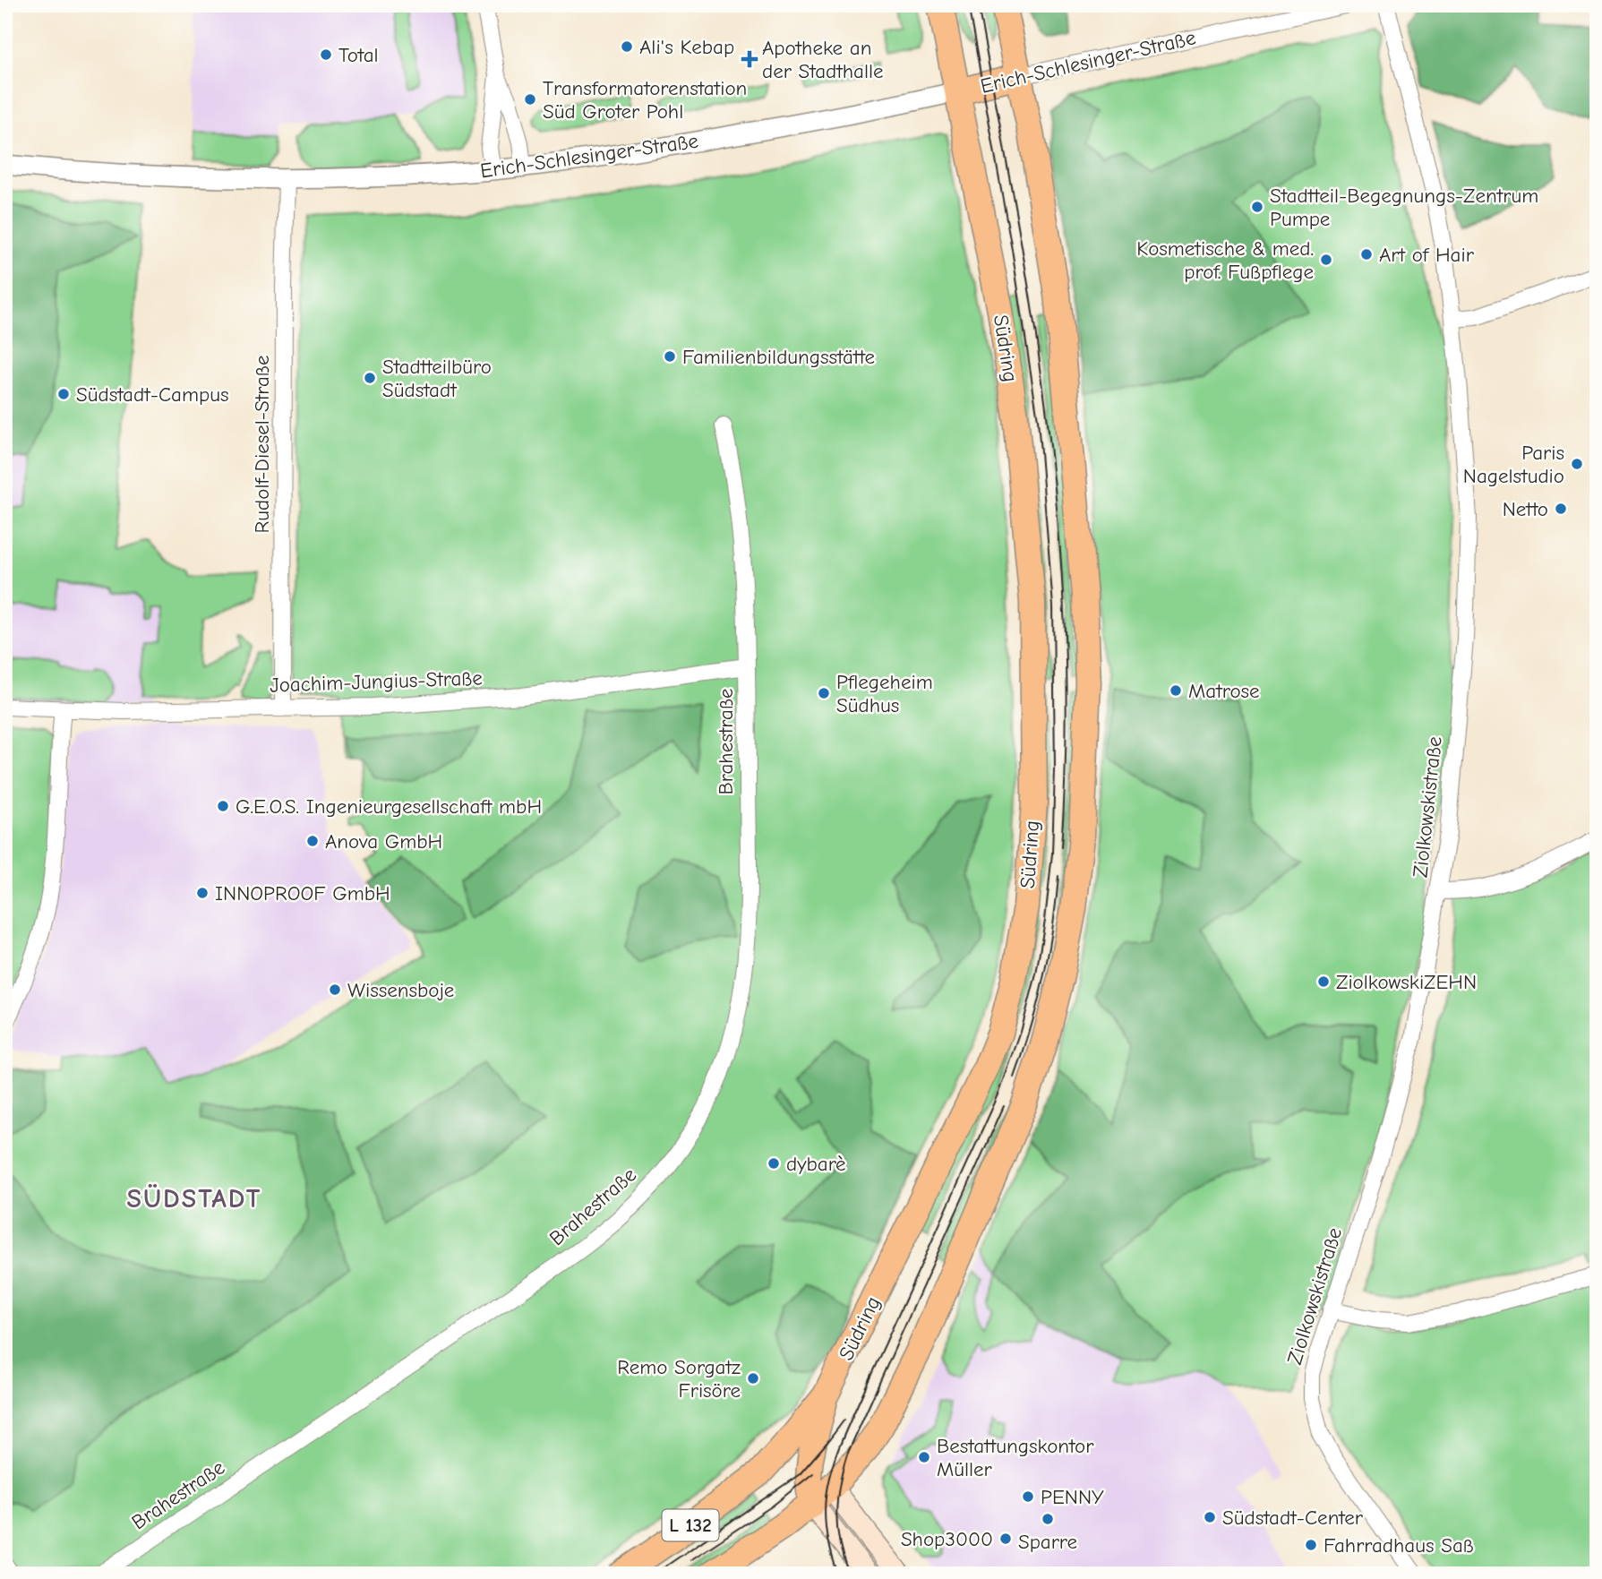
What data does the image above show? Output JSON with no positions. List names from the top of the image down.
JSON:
{
  "streets": {
    "main road": ["Erich-Schlesinger-Straße", "Südring", "L 132"],
    "street": [
      "Rudolf-Diesel-Straße",
      "Joachim-Jungius-Straße",
      "Brahestraße",
      "Ziolkowskistraße"
    ]
  },
  "crossings": [
    ["Erich-Schlesinger-Straße", "Südring"],
    ["Erich-Schlesinger-Straße", "Rudolf-Diesel-Straße"],
    ["Rudolf-Diesel-Straße", "Joachim-Jungius-Straße"],
    ["Joachim-Jungius-Straße", "Brahestraße"]
  ],
  "districts": ["SÜDSTADT"],
  "places": {
    "other": [
      "Ali's Kebap",
      "Total",
      "Transformatorenstation Süd Groter Pohl",
      "Stadtteil-Begegnungs-Zentrum Pumpe",
      "Art of Hair",
      "Kosmetische & med. prof. Fußpflege",
      "Familienbildungsstätte",
      "Stadtteilbüro Südstadt",
      "Südstadt-Campus",
      "Paris Nagelstudio",
      "Netto",
      "Matrose",
      "Pflegeheim Südhus",
      "G.E.O.S. Ingenieurgesellschaft mbH",
      "Anova GmbH",
      "INNOPROOF GmbH",
      "ZiolkowskiZEHN",
      "Wissensboje",
      "dybarè",
      "Remo Sorgatz Frisöre",
      "Bestattungskontor Müller",
      "PENNY",
      "Südstadt-Center",
      "Sparre",
      "Shop3000",
      "Fahrradhaus Saß"
    ],
    "health": ["Apotheke an der Stadthalle"]
  }
}
